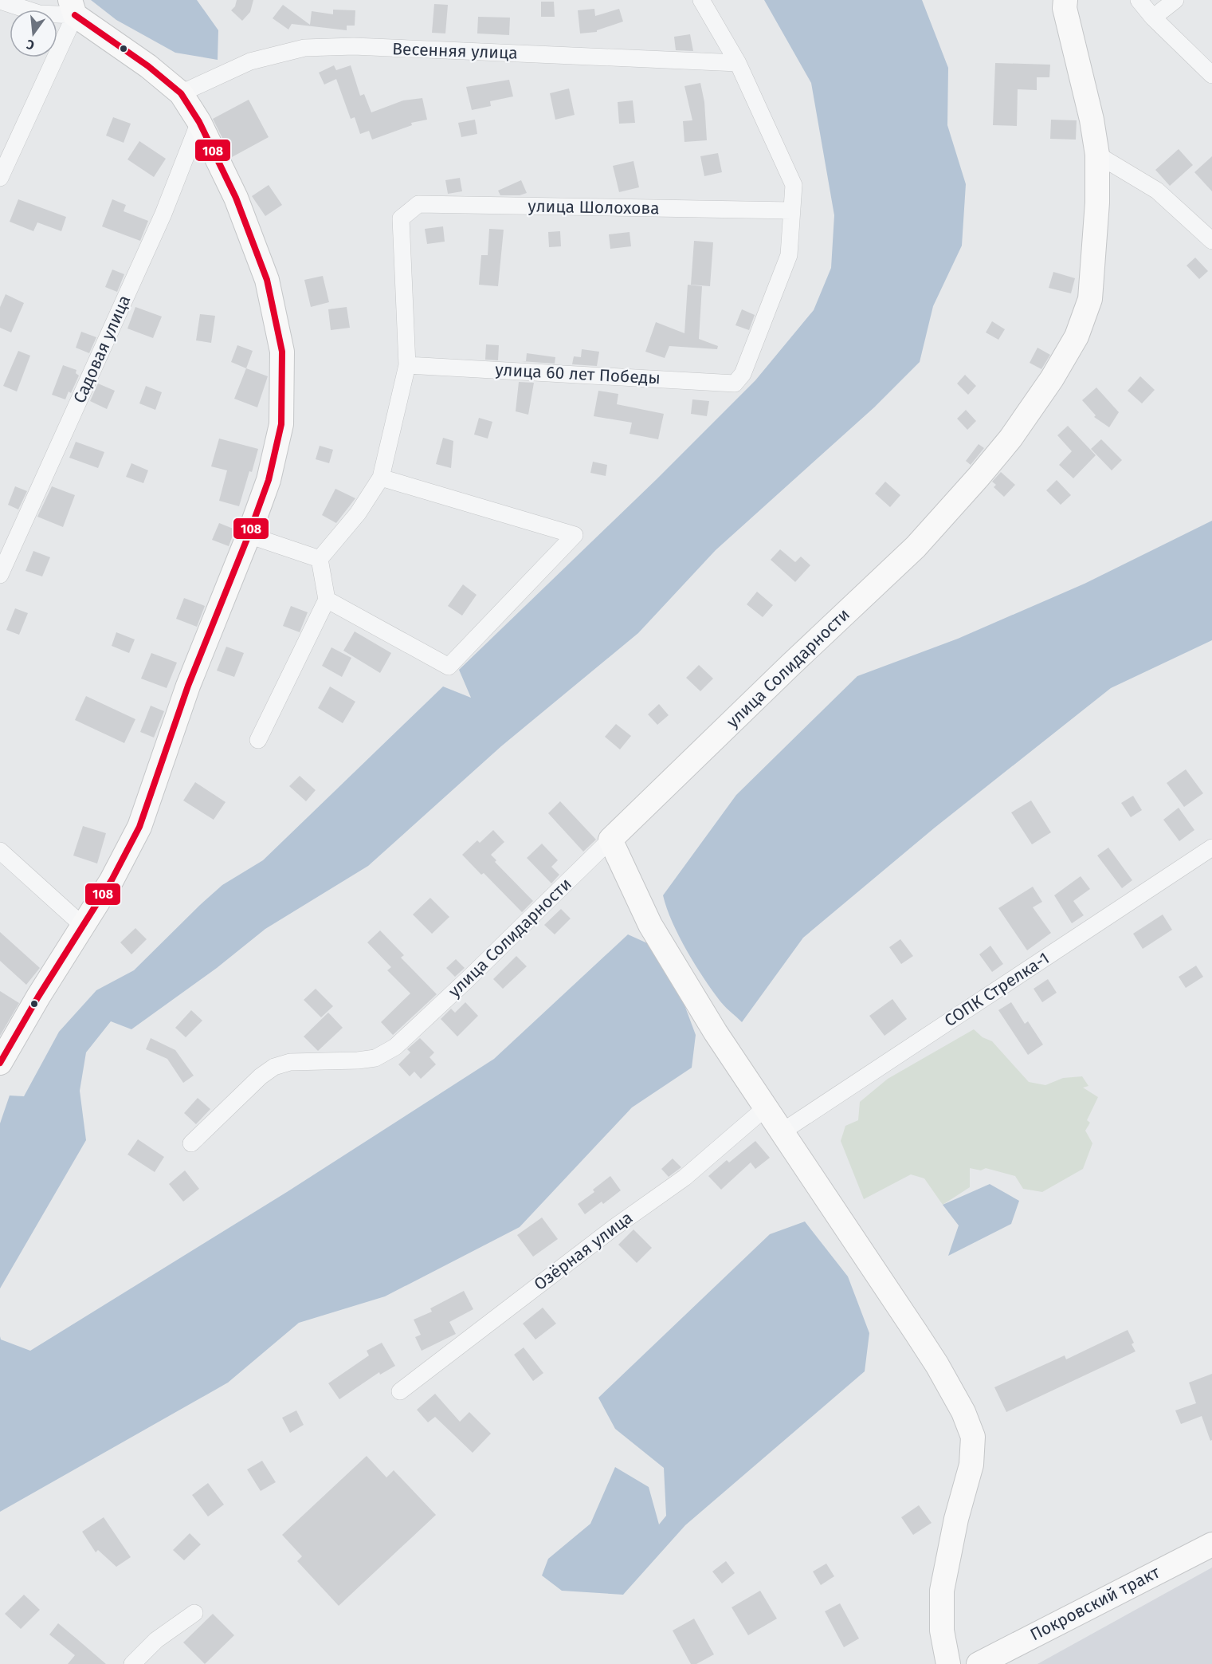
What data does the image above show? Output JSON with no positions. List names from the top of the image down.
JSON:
{
  "streets": {
    "street": [
      "Весенняя улица",
      "улица Шолохова",
      "Садовая улица",
      "улица 60 лет Победы",
      "улица Солидарности",
      "СОПК Стрелка-1",
      "Озёрная улица",
      "Покровский тракт"
    ]
  },
  "crossings": [
    ["улица Шолохова", "улица 60 лет Победы"]
  ],
  "lines": ["transit line 108"],
  "north": "bottom"
}
